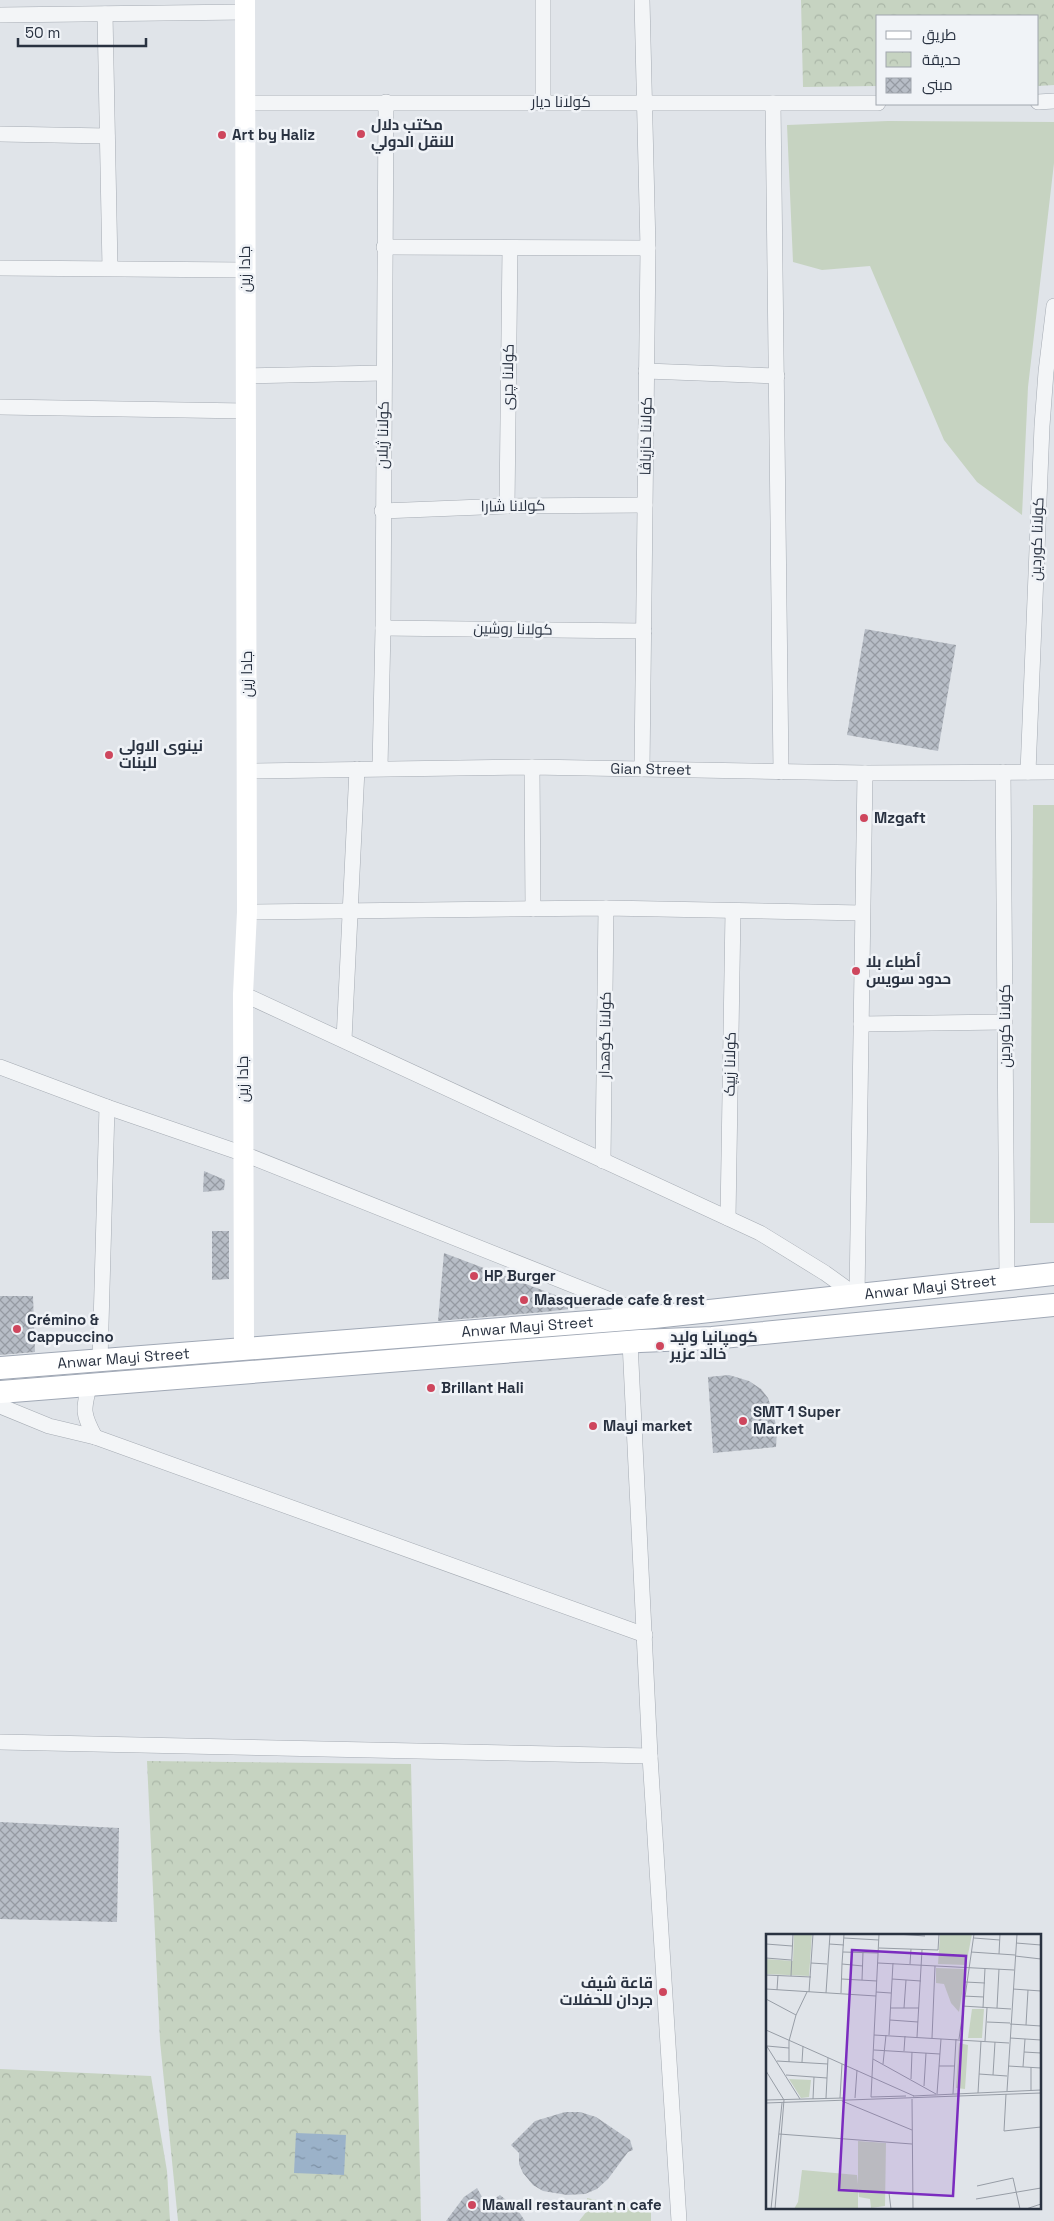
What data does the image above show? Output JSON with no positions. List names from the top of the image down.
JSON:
{
  "streets": {
    "main road": ["Anwar Mayi Street"],
    "street": [
      "کولانا دیار",
      "جادا زین",
      "کولانا چری",
      "کولانا ژیلان",
      "کولانا خازیاڤا",
      "کولانا شارا",
      "کولانا کوردین",
      "کولانا روشین",
      "Gian Street",
      "کولانا گوهدار",
      "کولانا زیپک"
    ]
  },
  "crossings": [
    ["کولانا دیار", "جادا زین"],
    ["کولانا دیار", "کولانا ژیلان"],
    ["کولانا دیار", "کولانا خازیاڤا"],
    ["جادا زین", "Gian Street"],
    ["جادا زین", "Anwar Mayi Street"],
    ["کولانا چری", "کولانا شارا"],
    ["کولانا ژیلان", "کولانا شارا"],
    ["کولانا ژیلان", "کولانا روشین"],
    ["کولانا ژیلان", "Gian Street"],
    ["کولانا خازیاڤا", "کولانا شارا"],
    ["کولانا خازیاڤا", "کولانا روشین"],
    ["کولانا خازیاڤا", "Gian Street"],
    ["کولانا کوردین", "Gian Street"],
    ["کولانا کوردین", "Anwar Mayi Street"]
  ],
  "places": [
    "مكتب دلال للنقل الدولي",
    "Art by Haliz",
    "نينوى الاولى للبنات",
    "Mzgaft",
    "أطباء بلا حدود سويس",
    "HP Burger",
    "Masquerade cafe & rest",
    "Crémino & Cappuccino",
    "كومپانيا وليد خالد عزير",
    "Brillant Hali",
    "SMT 1 Super Market",
    "Mayi market",
    "قاعة شيف جردان للحفلات",
    "Mawall restaurant n cafe"
  ],
  "legend": ["طريق", "حديقة", "مبنى"],
  "scale_bar": "50 m"
}
